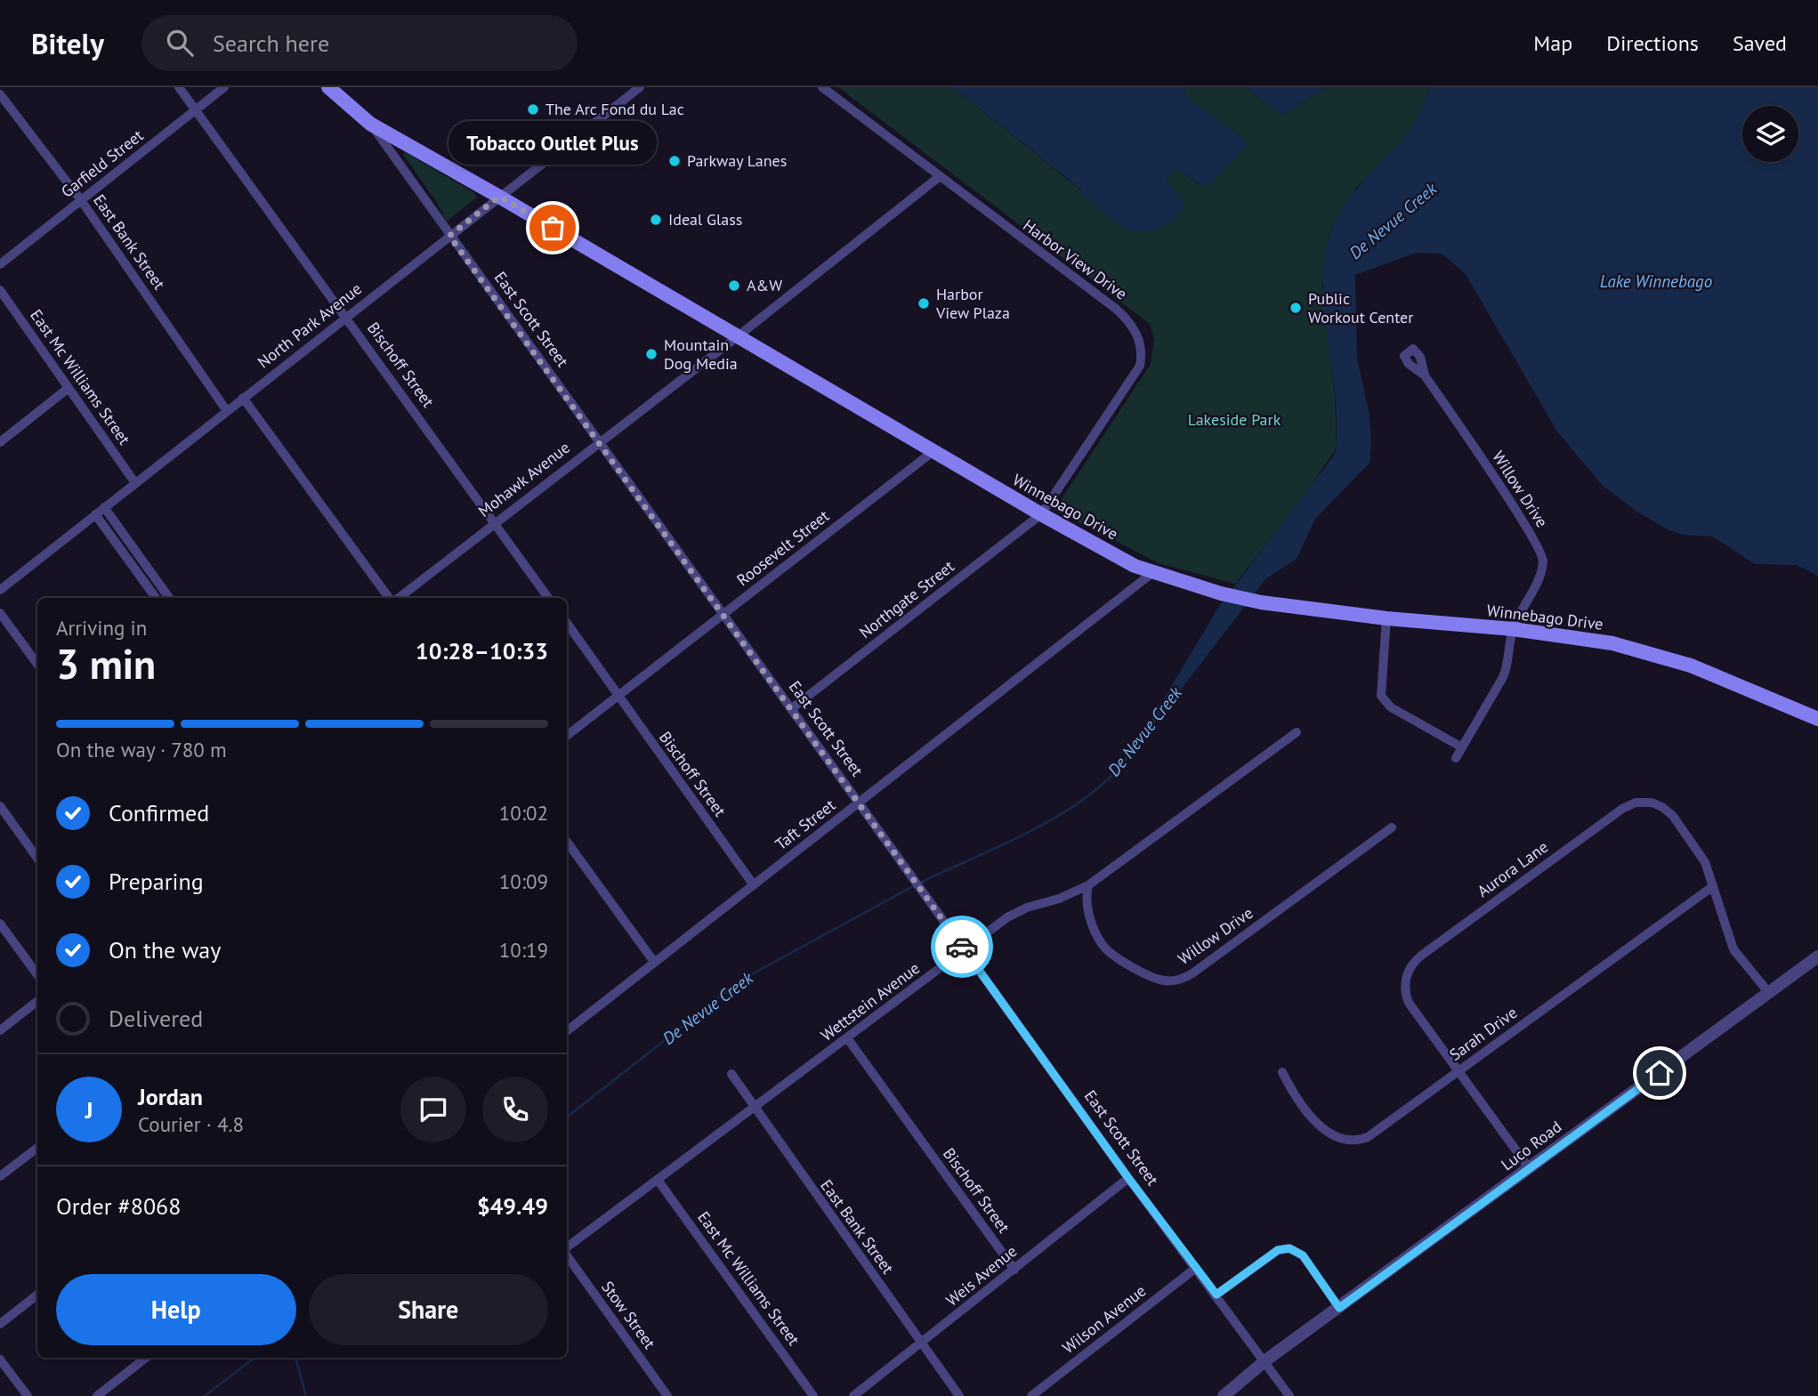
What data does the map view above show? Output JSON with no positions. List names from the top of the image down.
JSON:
{
  "streets": {
    "main road": ["East Scott Street", "Winnebago Drive"],
    "street": [
      "Garfield Street",
      "East Bank Street",
      "Harbor View Drive",
      "North Park Avenue",
      "Bischoff Street",
      "East Mc Williams Street",
      "Mohawk Avenue",
      "Willow Drive",
      "Roosevelt Street",
      "Northgate Street",
      "Taft Street",
      "Aurora Lane",
      "Wettstein Avenue",
      "Sarah Drive",
      "Luco Road",
      "Weis Avenue",
      "Stow Street",
      "Wilson Avenue"
    ]
  },
  "crossings": [
    ["Garfield Street", "East Bank Street"],
    ["Garfield Street", "Bischoff Street"],
    ["East Bank Street", "North Park Avenue"],
    ["East Bank Street", "Wettstein Avenue"],
    ["East Bank Street", "Weis Avenue"],
    ["Harbor View Drive", "Mohawk Avenue"],
    ["Harbor View Drive", "Winnebago Drive"],
    ["Harbor View Drive", "Northgate Street"],
    ["East Scott Street", "North Park Avenue"],
    ["East Scott Street", "Mohawk Avenue"],
    ["East Scott Street", "Winnebago Drive"],
    ["East Scott Street", "Roosevelt Street"],
    ["East Scott Street", "Northgate Street"],
    ["East Scott Street", "Taft Street"],
    ["East Scott Street", "Wettstein Avenue"],
    ["East Scott Street", "Luco Road"],
    ["East Scott Street", "Weis Avenue"],
    ["East Scott Street", "Wilson Avenue"],
    ["North Park Avenue", "Bischoff Street"],
    ["North Park Avenue", "East Mc Williams Street"],
    ["North Park Avenue", "Winnebago Drive"],
    ["Bischoff Street", "Mohawk Avenue"],
    ["Bischoff Street", "Roosevelt Street"],
    ["Bischoff Street", "Taft Street"],
    ["Bischoff Street", "Wettstein Avenue"],
    ["Bischoff Street", "Weis Avenue"],
    ["East Mc Williams Street", "Wettstein Avenue"],
    ["Mohawk Avenue", "Winnebago Drive"],
    ["Willow Drive", "Winnebago Drive"],
    ["Willow Drive", "Wettstein Avenue"],
    ["Winnebago Drive", "Roosevelt Street"],
    ["Winnebago Drive", "Northgate Street"],
    ["Winnebago Drive", "Taft Street"],
    ["Aurora Lane", "Sarah Drive"],
    ["Aurora Lane", "Luco Road"]
  ],
  "water": ["De Nevue Creek", "Lake Winnebago"],
  "parks": ["Lakeside Park"],
  "places": [
    "The Arc Fond du Lac",
    "Parkway Lanes",
    "Ideal Glass",
    "Tobacco Outlet Plus",
    "A&W",
    "Harbor View Plaza",
    "Public Workout Center",
    "Mountain Dog Media"
  ],
  "page": {
    "header": "Bitely",
    "search": "Search here",
    "nav": ["Map", "Directions", "Saved"],
    "bubble": "Tobacco Outlet Plus",
    "heading": ["3 min", "Arriving in", "10:28–10:33"],
    "panel": [
      "Jordan",
      "Courier · 4.8",
      "Order #8068",
      "$49.49"
    ],
    "bar": "On the way · 780 m",
    "list": [
      ["Confirmed", "10:02"],
      ["Preparing", "10:09"],
      ["On the way", "10:19"],
      "Delivered"
    ],
    "round": "J",
    "buttons": ["Help", "Share"]
  }
}
